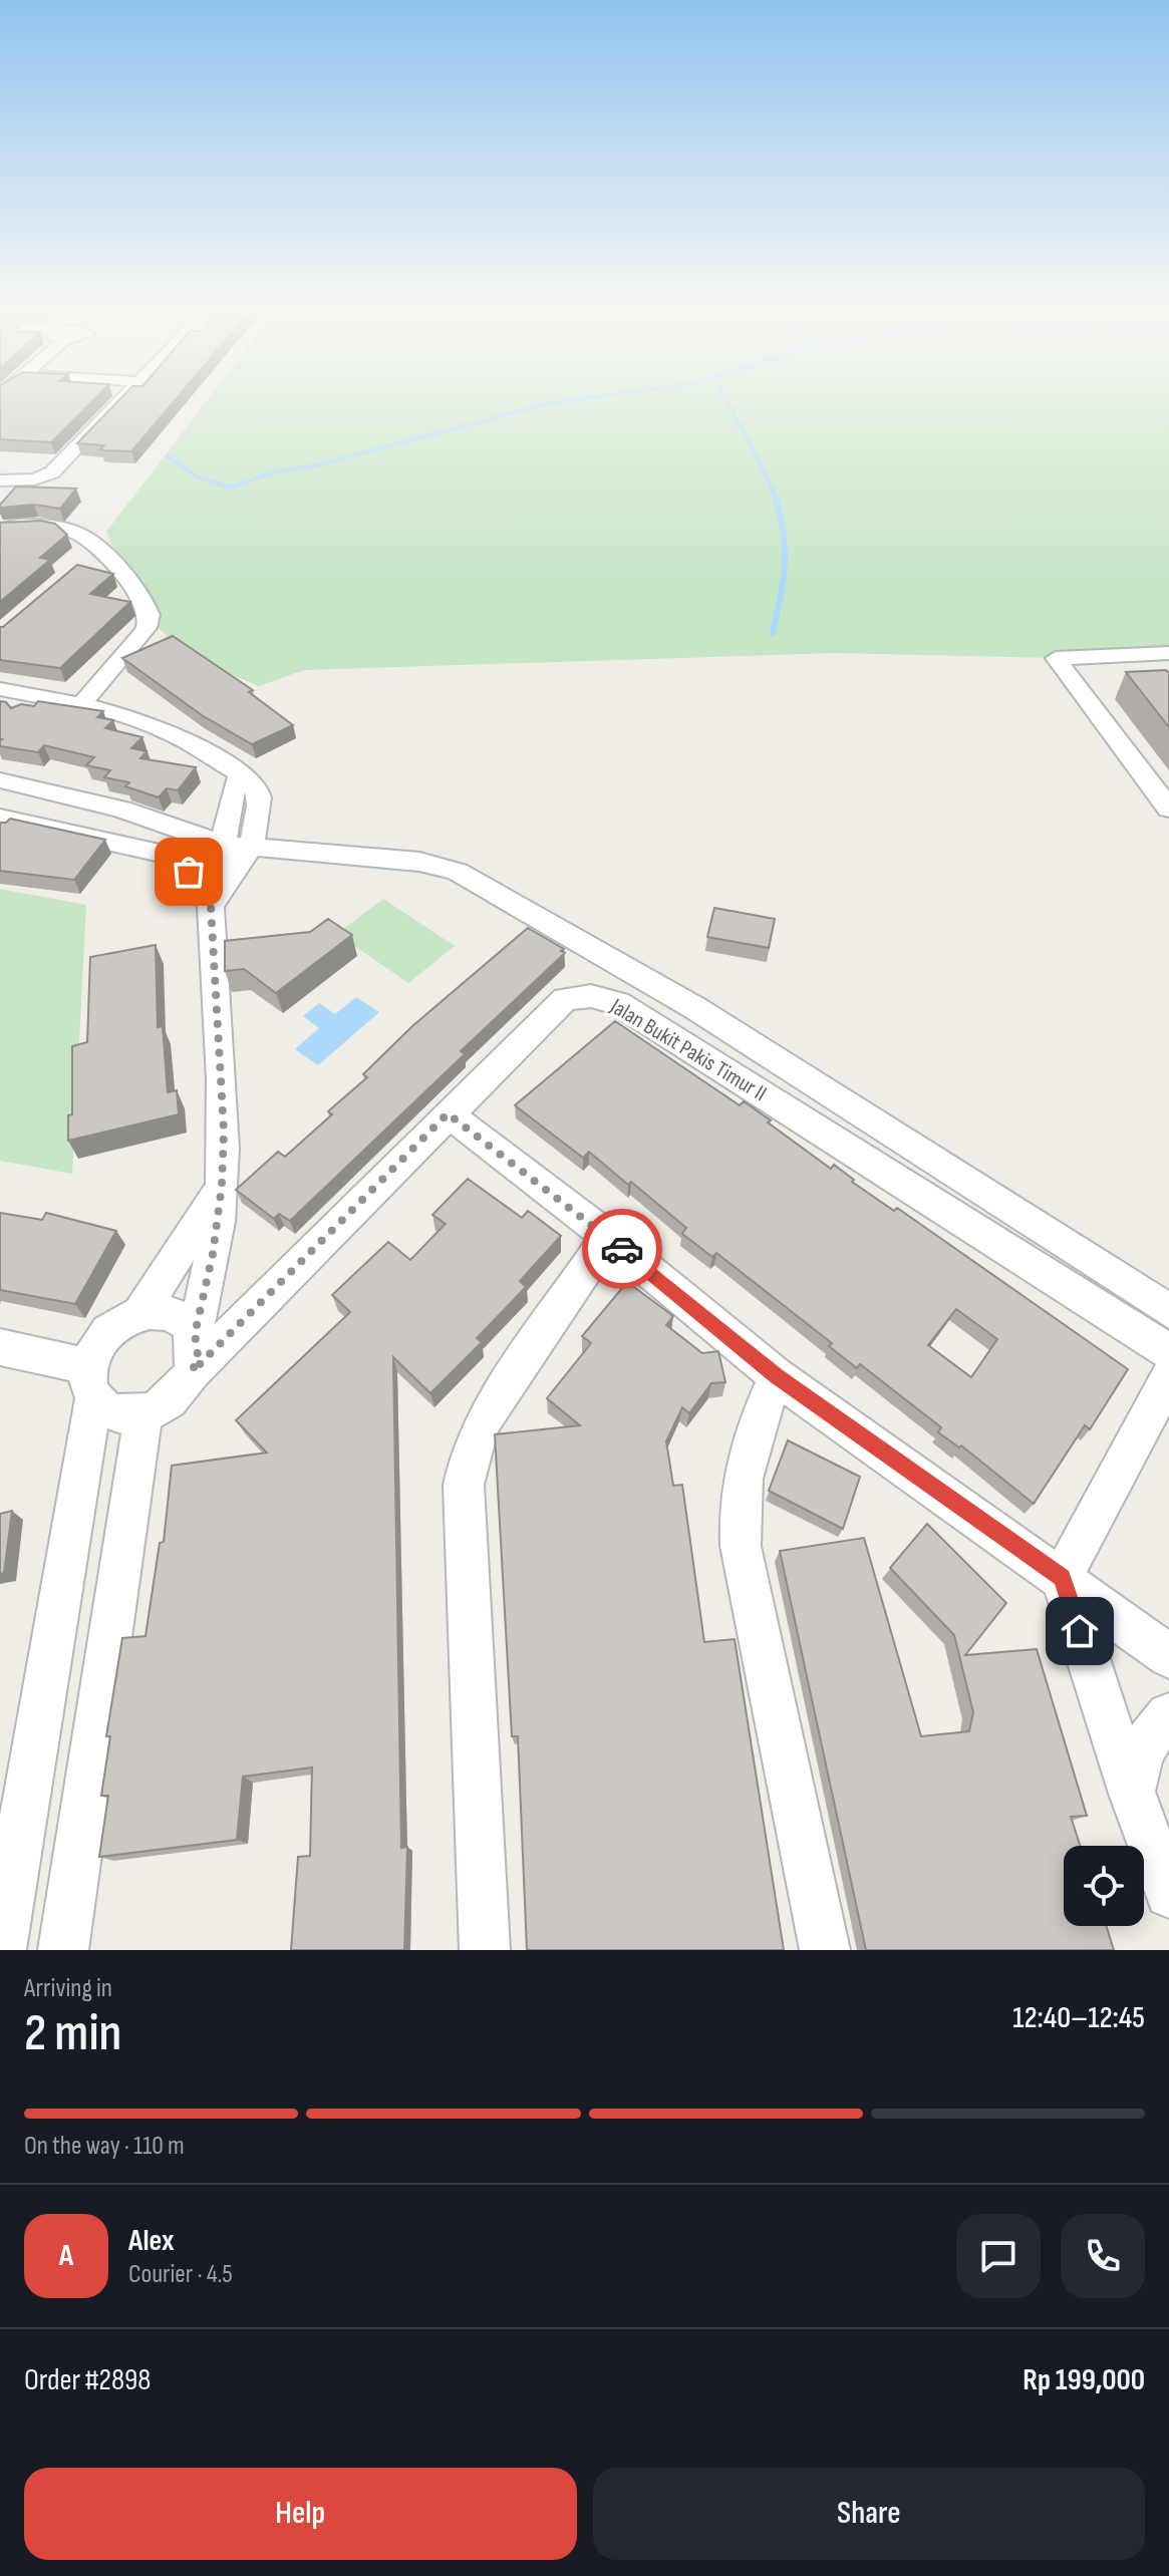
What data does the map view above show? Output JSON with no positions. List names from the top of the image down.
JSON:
{
  "streets": {
    "street": ["Jalan Bukit Pakis Timur II"]
  },
  "page": {
    "heading": ["2 min", "Arriving in", "12:40–12:45"],
    "panel": [
      "Alex",
      "Courier · 4.5",
      "Order #2898",
      "Rp 199,000"
    ],
    "bar": "On the way · 110 m",
    "round": "A",
    "buttons": ["Help", "Share"]
  }
}
